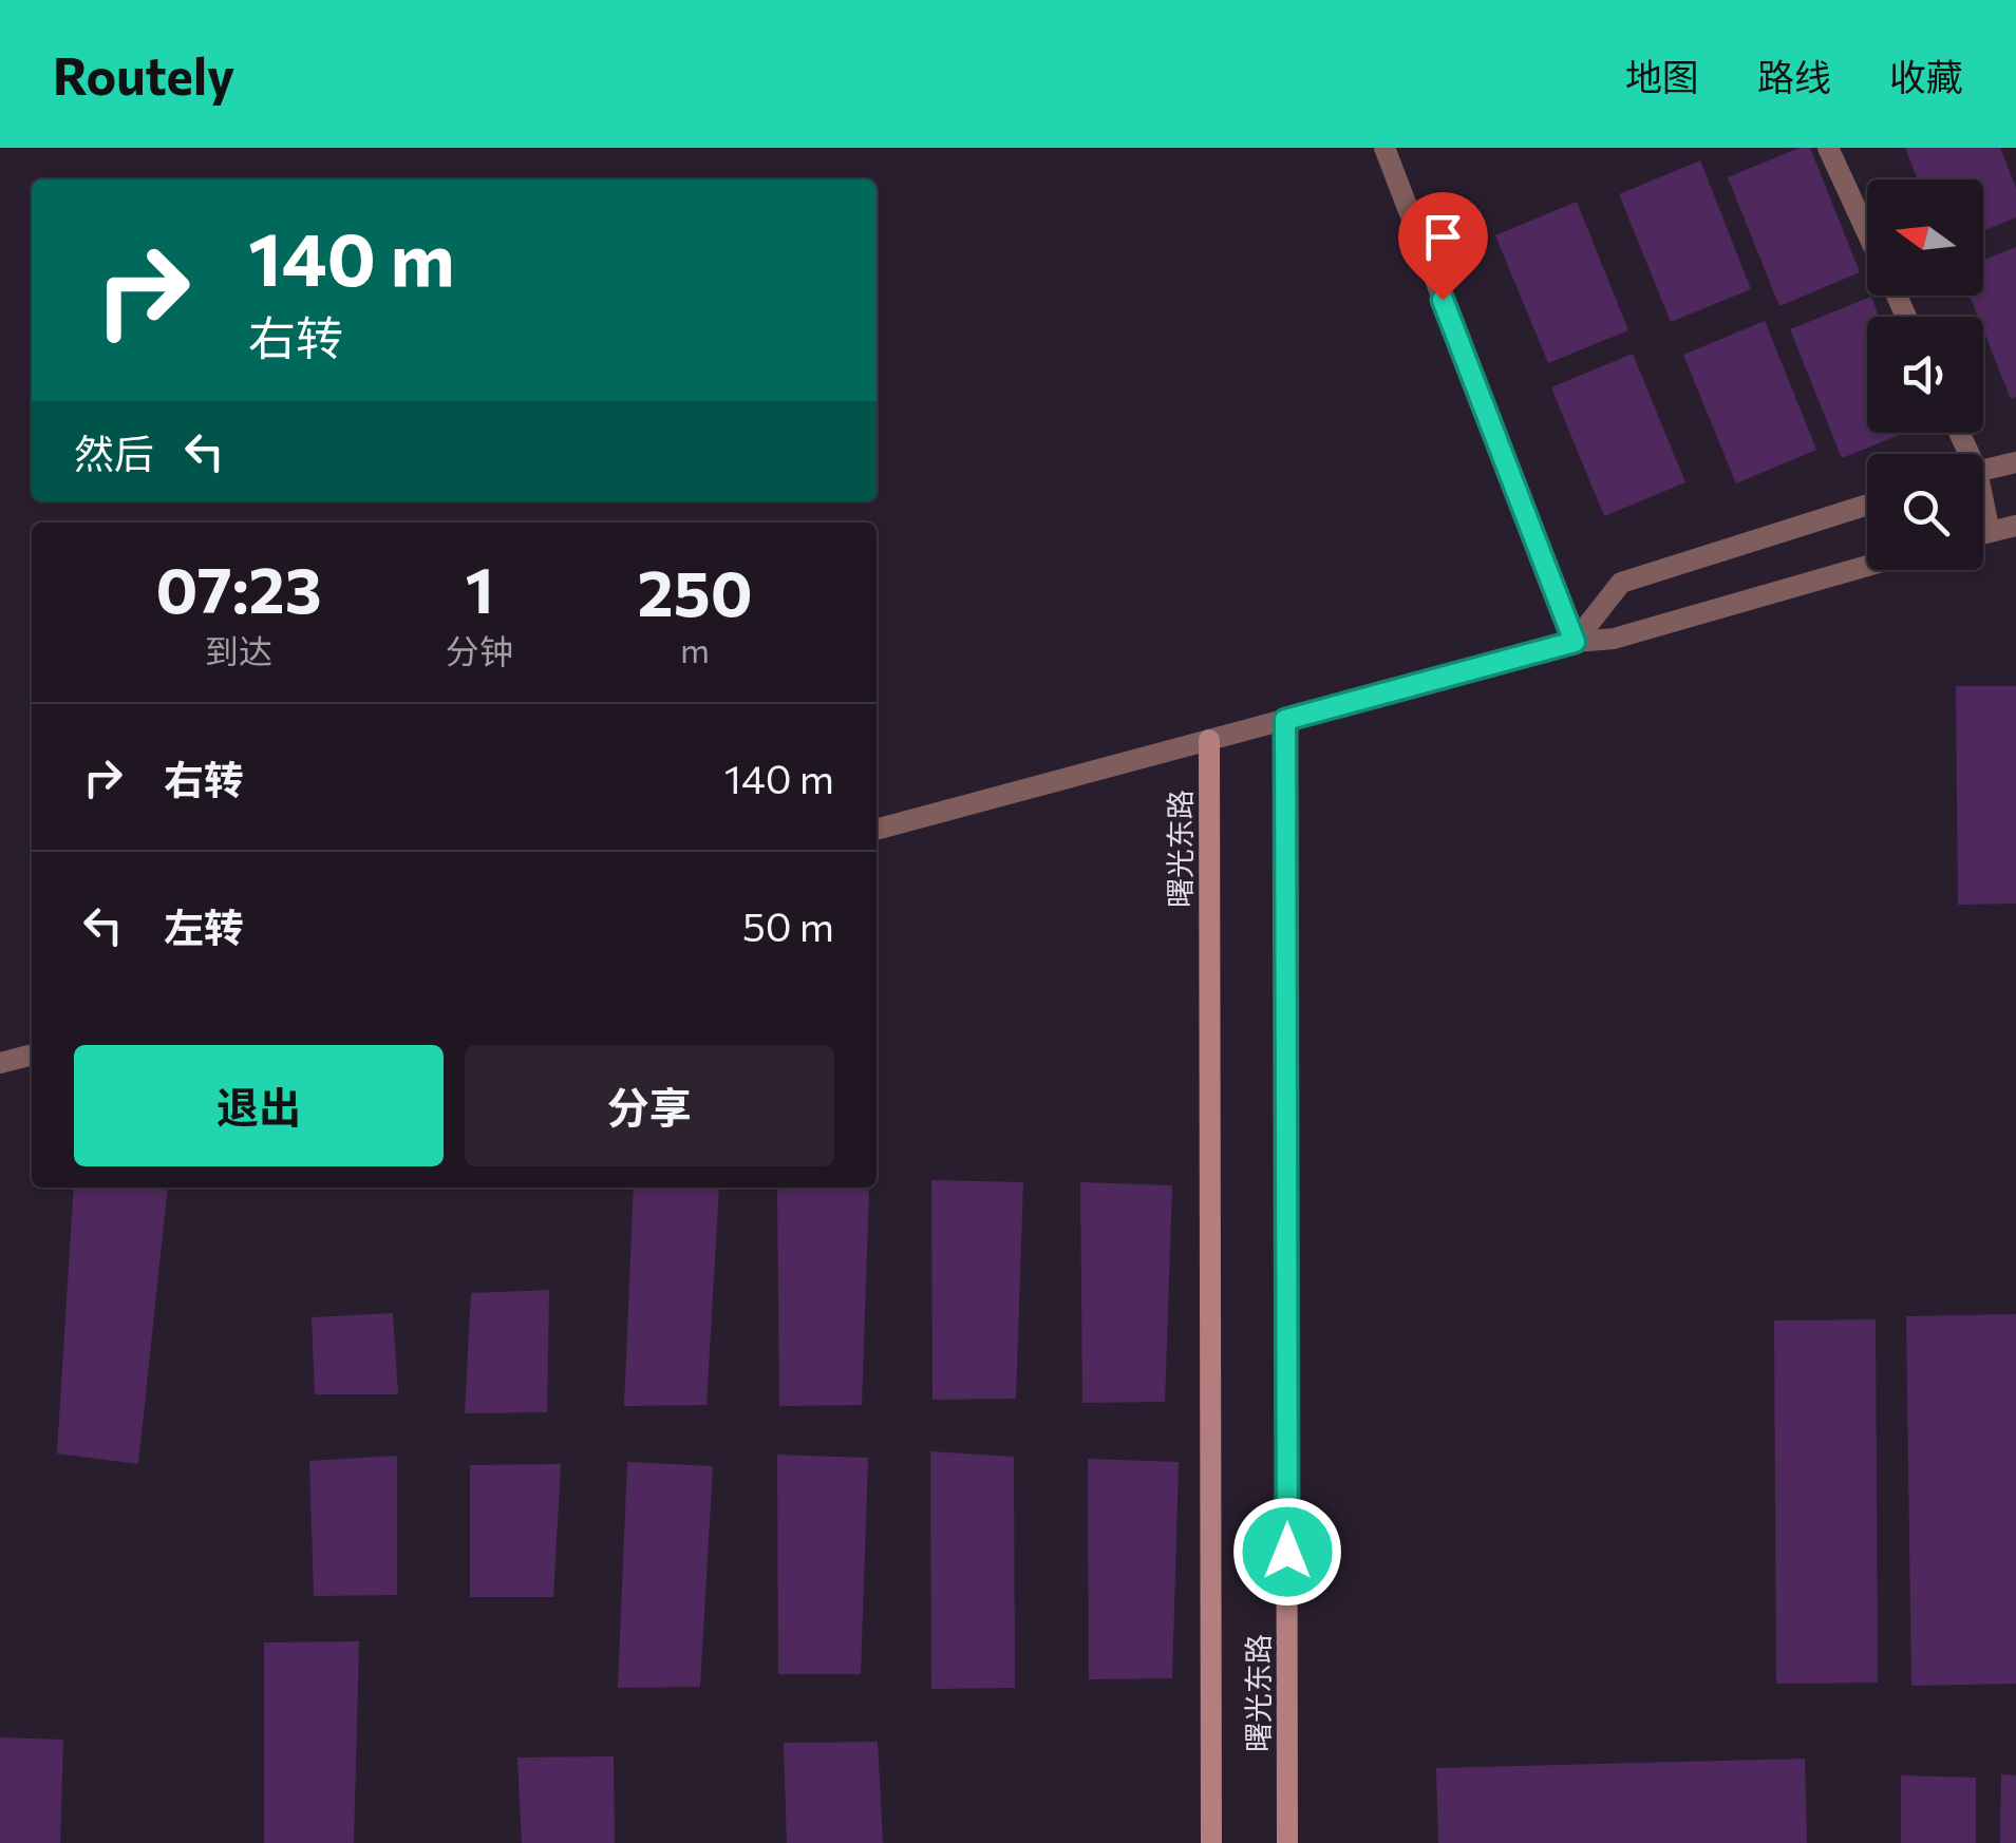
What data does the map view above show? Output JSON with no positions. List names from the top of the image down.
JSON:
{
  "streets": {
    "main road": ["曙光东路"]
  },
  "north": "left",
  "page": {
    "header": "Routely",
    "nav": ["地图", "路线", "收藏"],
    "turn": ["140 m", "右转"],
    "then": "然后",
    "eta": [
      "07:23",
      "到达",
      "1",
      "分钟",
      "250",
      "m"
    ],
    "list": [
      {
        "name": "右转",
        "value": "140 m"
      },
      {
        "name": "左转",
        "value": "50 m"
      }
    ],
    "buttons": ["退出", "分享"]
  }
}
